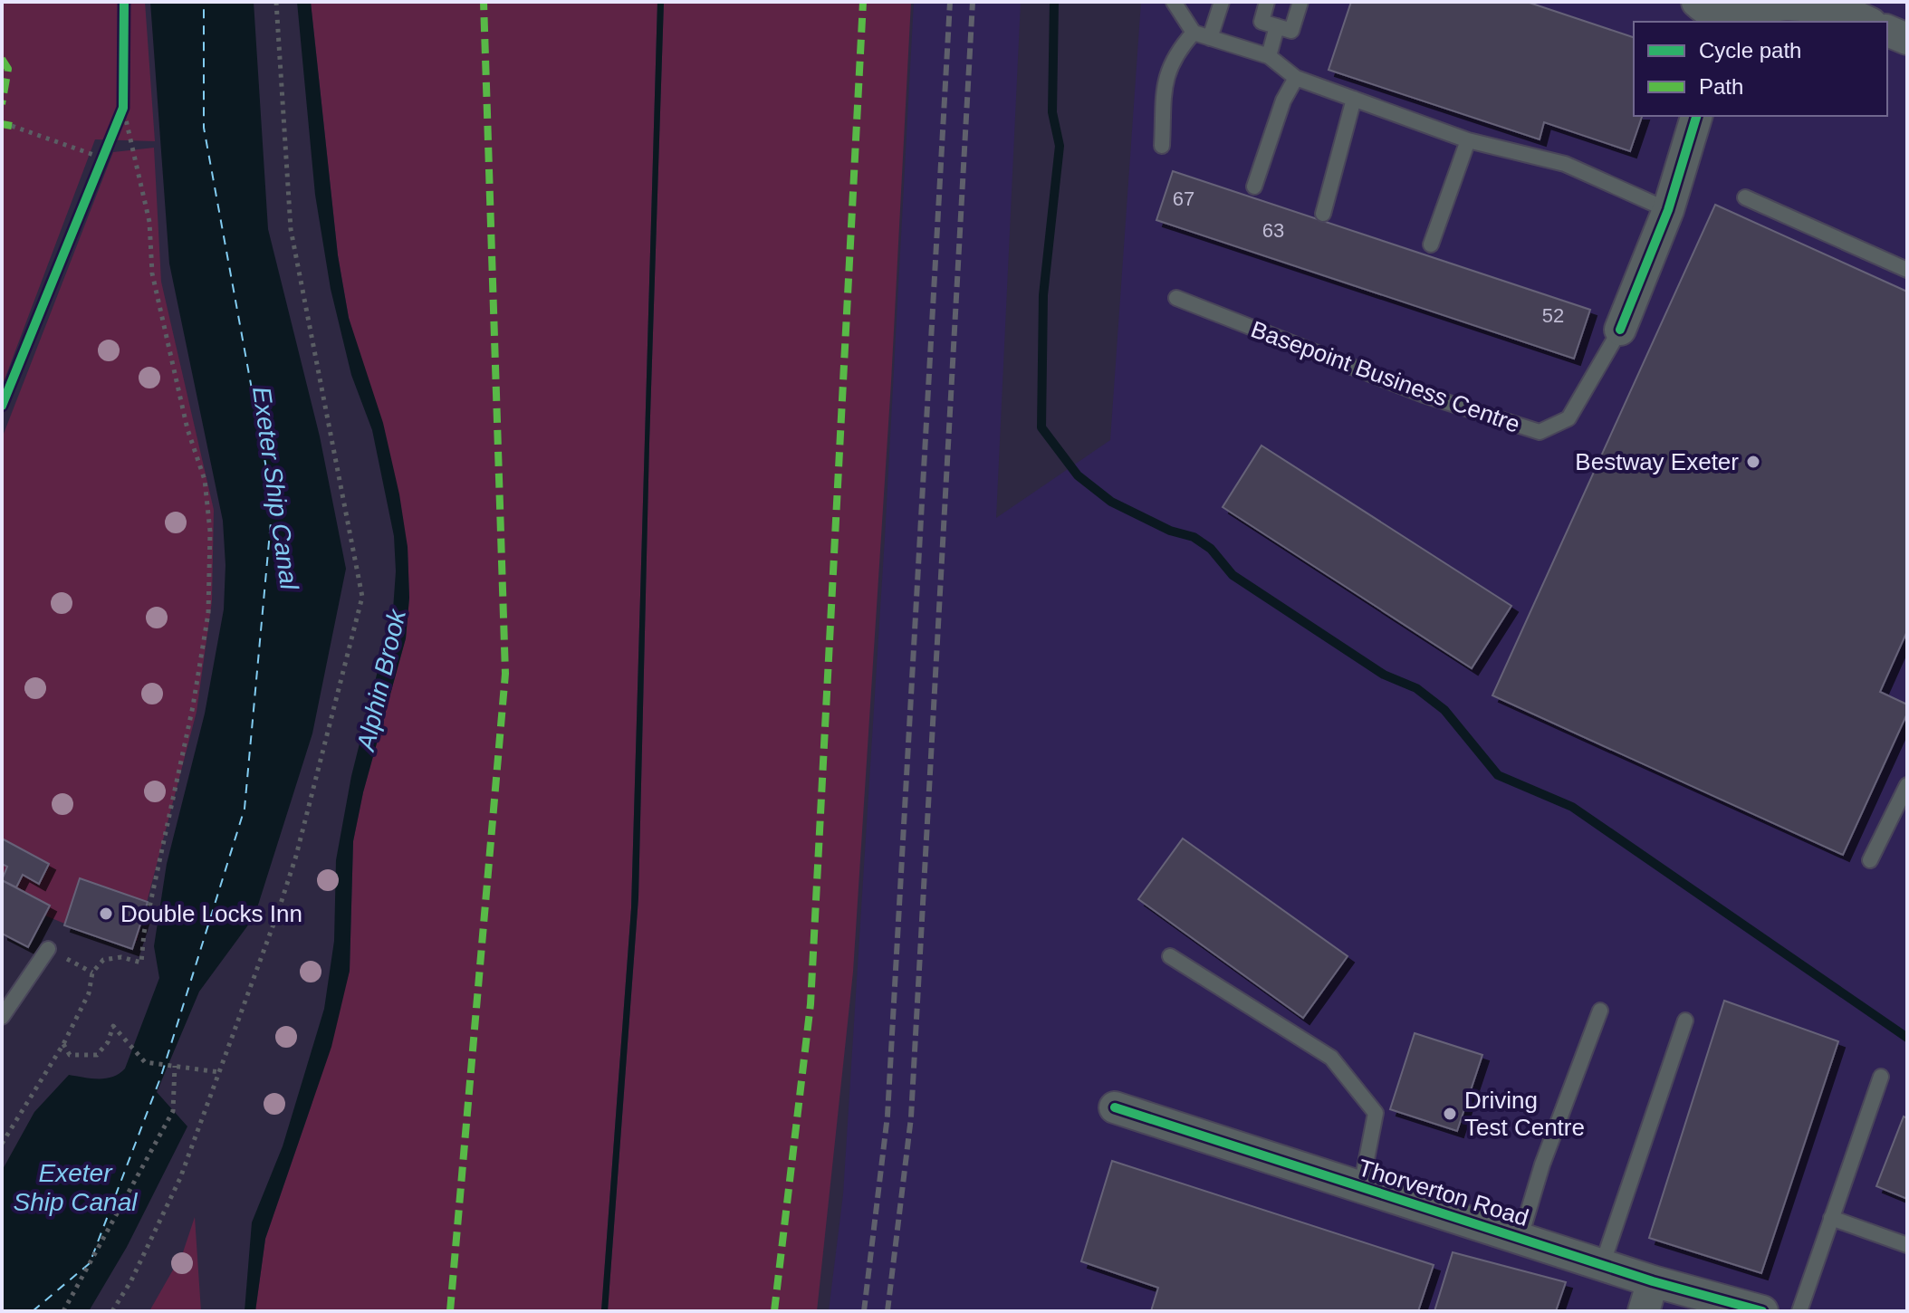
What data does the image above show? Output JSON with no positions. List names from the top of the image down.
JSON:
{
  "streets": {
    "street": ["Basepoint Business Centre", "Thorverton Road"]
  },
  "water": ["Exeter Ship Canal", "Alphin Brook"],
  "places": ["Bestway Exeter", "Double Locks Inn", "Driving Test Centre"],
  "house_numbers": ["67", "63", "52"],
  "legend": ["Cycle path", "Path"]
}
